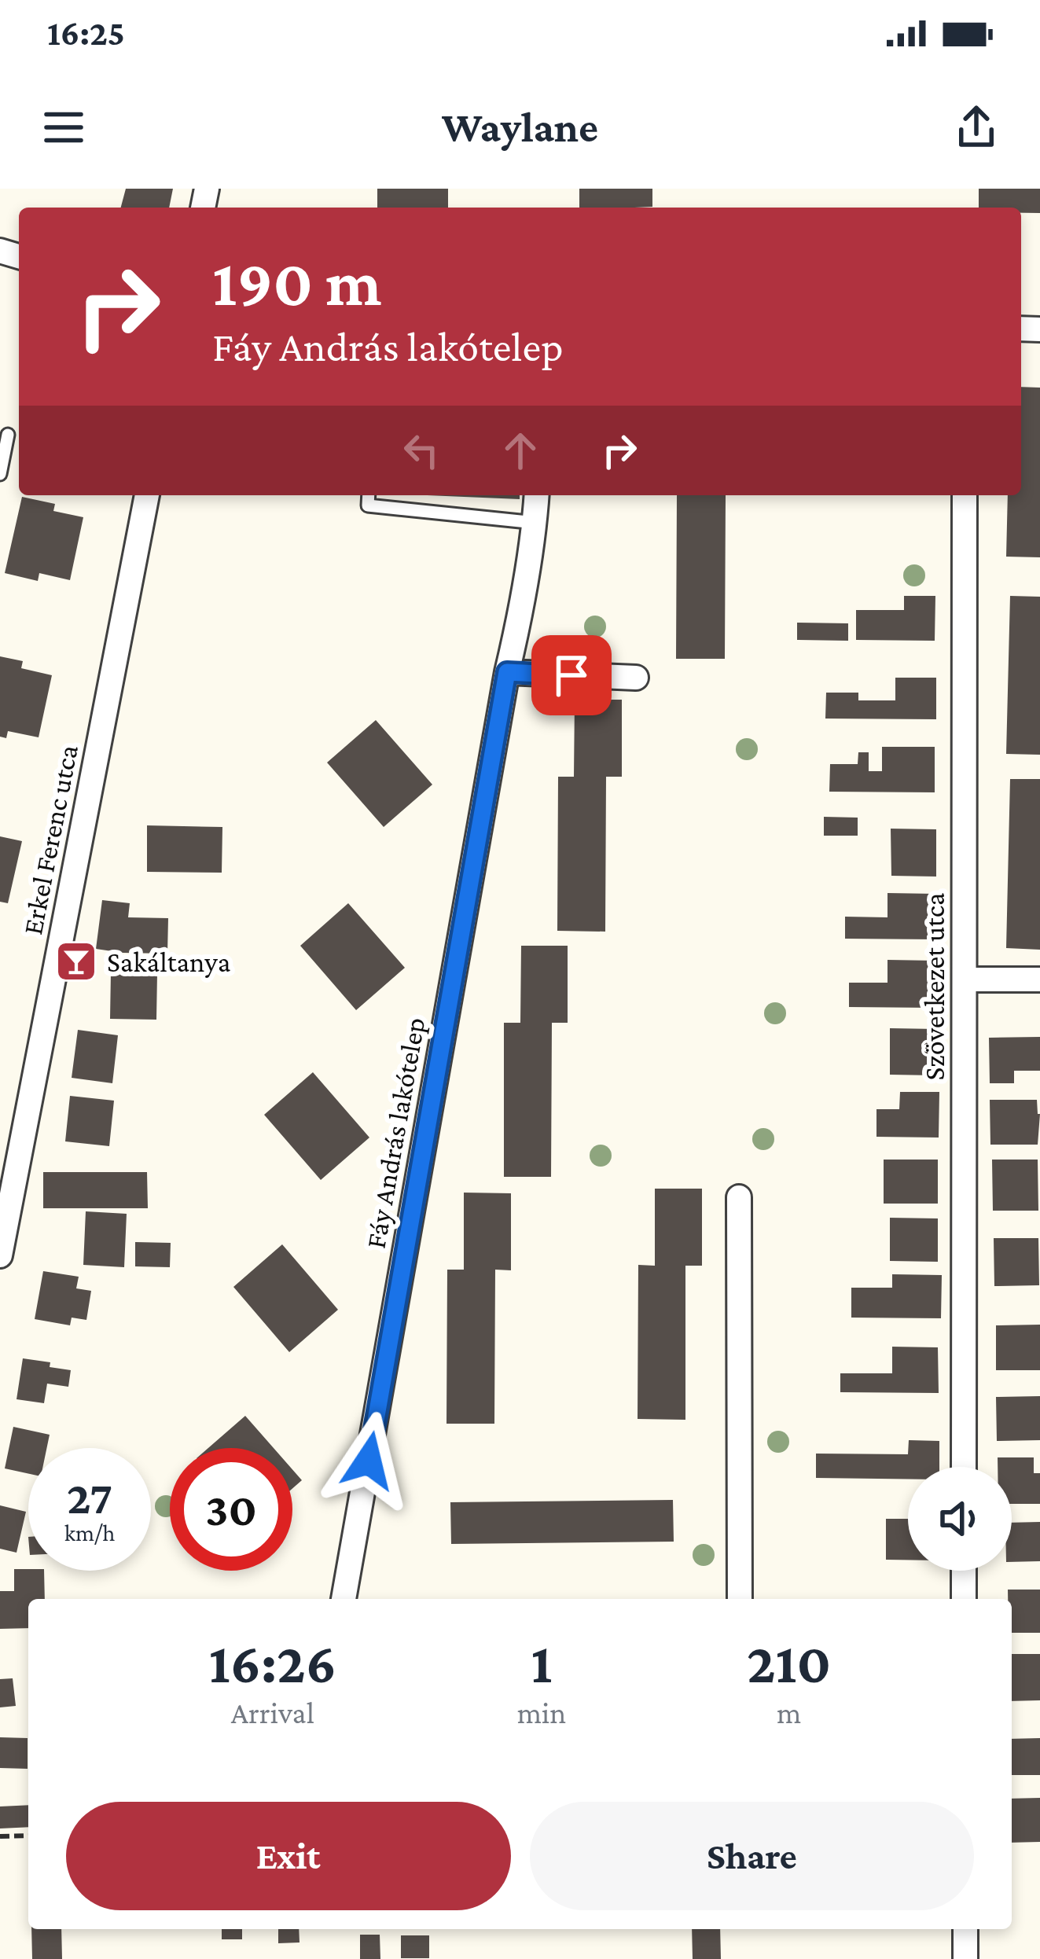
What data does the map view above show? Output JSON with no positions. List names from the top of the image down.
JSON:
{
  "streets": {
    "street": ["Erkel Ferenc utca", "Szövetkezet utca", "Fáy András lakótelep"]
  },
  "places": {
    "bar": ["Sakáltanya"]
  },
  "page": {
    "status": "16:25",
    "header": "Waylane",
    "turn": ["190 m", "Fáy András lakótelep"],
    "speed": "27 km/h",
    "limit": "30",
    "eta": [
      "16:26",
      "Arrival",
      "1",
      "min",
      "210",
      "m"
    ],
    "buttons": ["Exit", "Share"]
  }
}
